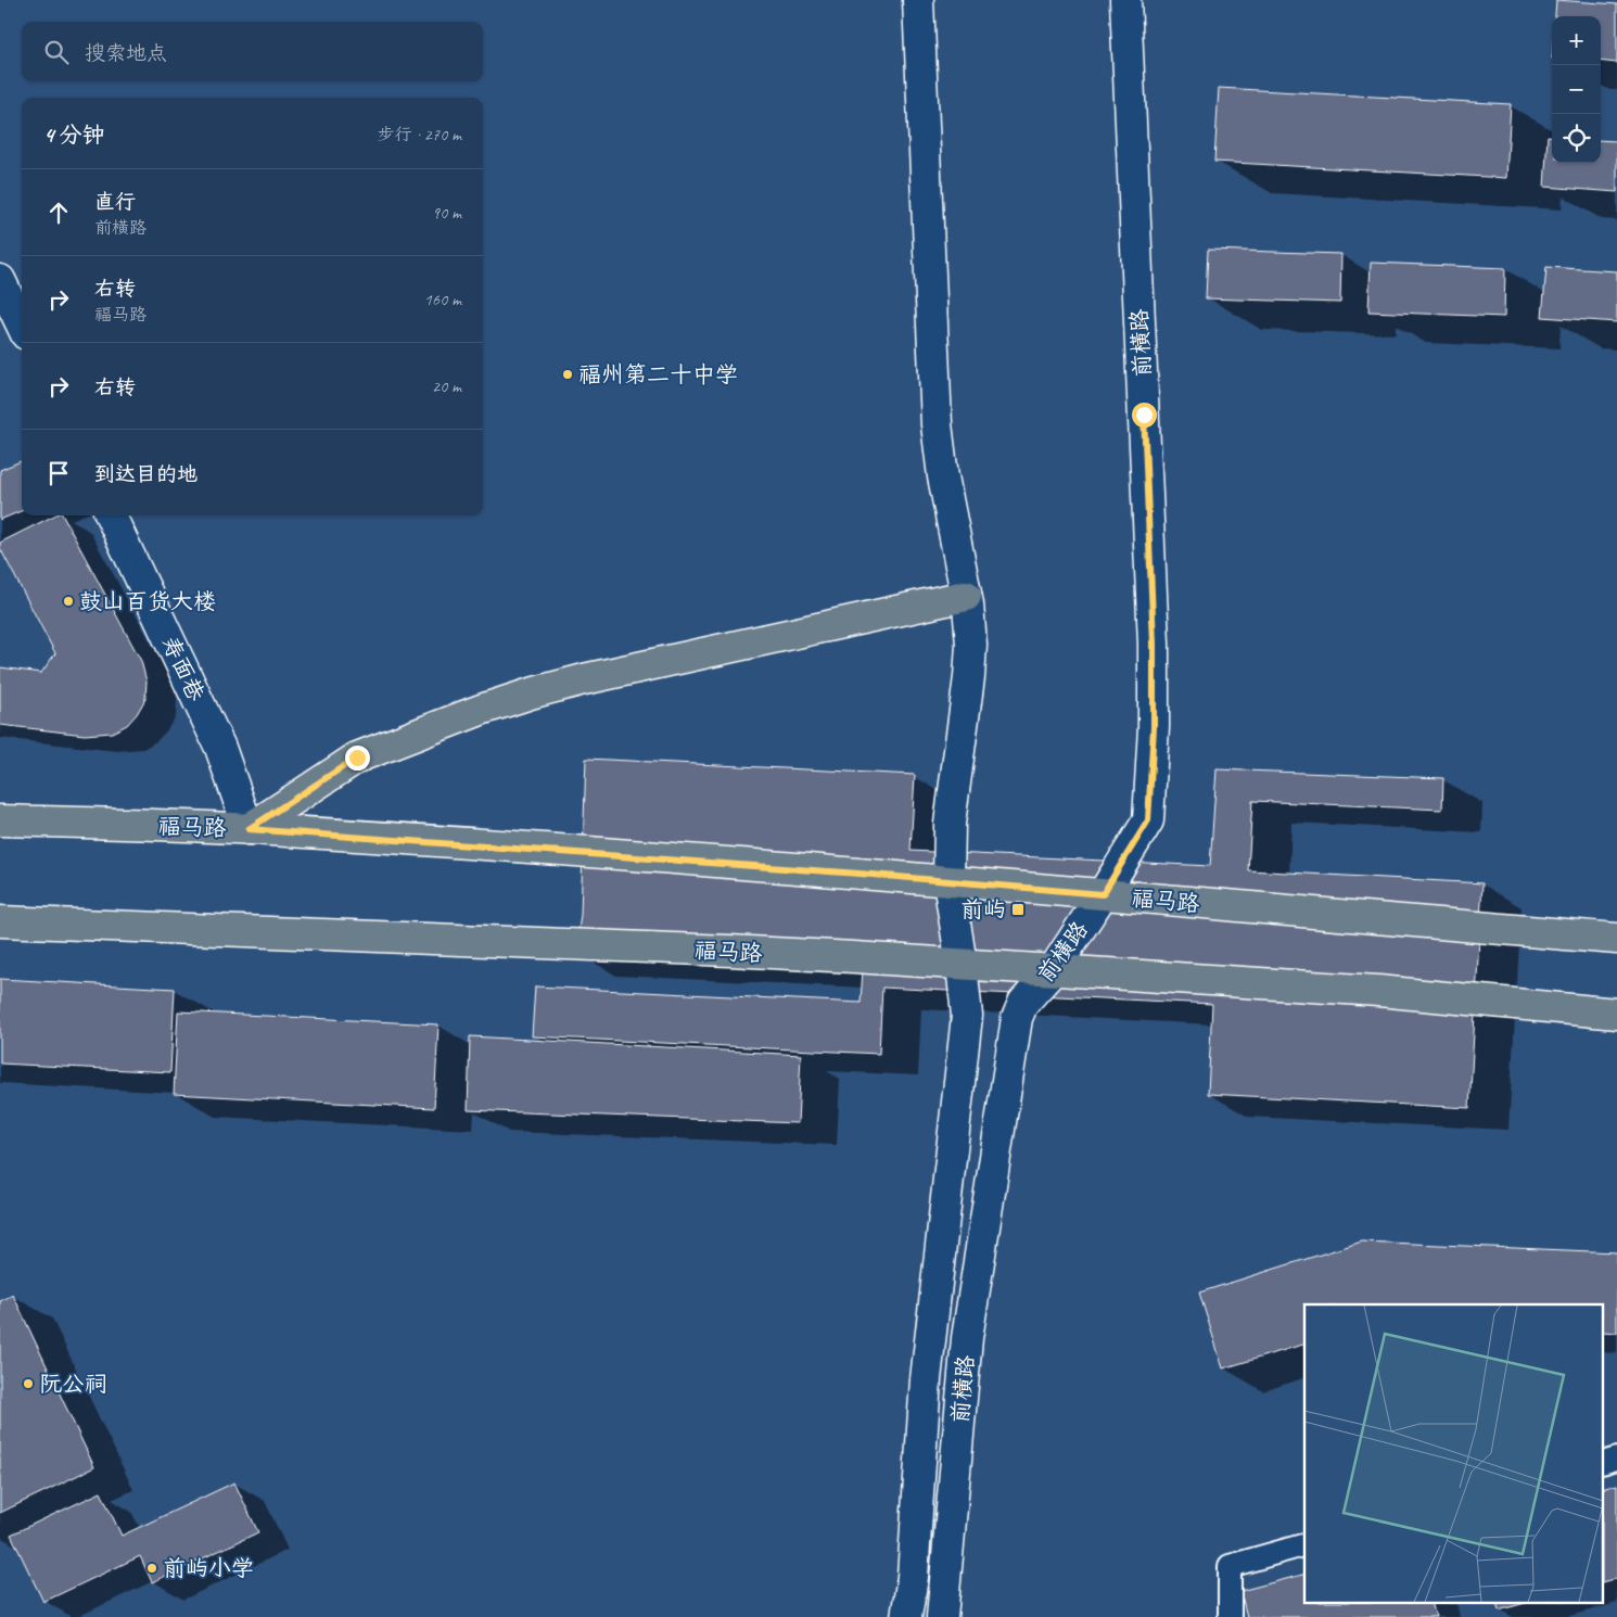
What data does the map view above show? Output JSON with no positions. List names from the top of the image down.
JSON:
{
  "streets": {
    "main road": ["前横路", "寿面巷", "福马路"]
  },
  "crossings": [
    ["前横路", "福马路"],
    ["寿面巷", "福马路"]
  ],
  "places": {
    "other": [
      "福州第二十中学",
      "鼓山百货大楼",
      "阮公祠",
      "前屿小学"
    ],
    "transit": ["前屿"]
  },
  "page": {
    "map_buttons": ["+", "−"],
    "search": "搜索地点",
    "heading": ["4 分钟", "步行 · 270 m"],
    "list": [
      ["直行", "前横路", "90 m"],
      ["右转", "福马路", "160 m"],
      ["右转", "20 m"],
      "到达目的地"
    ]
  }
}
